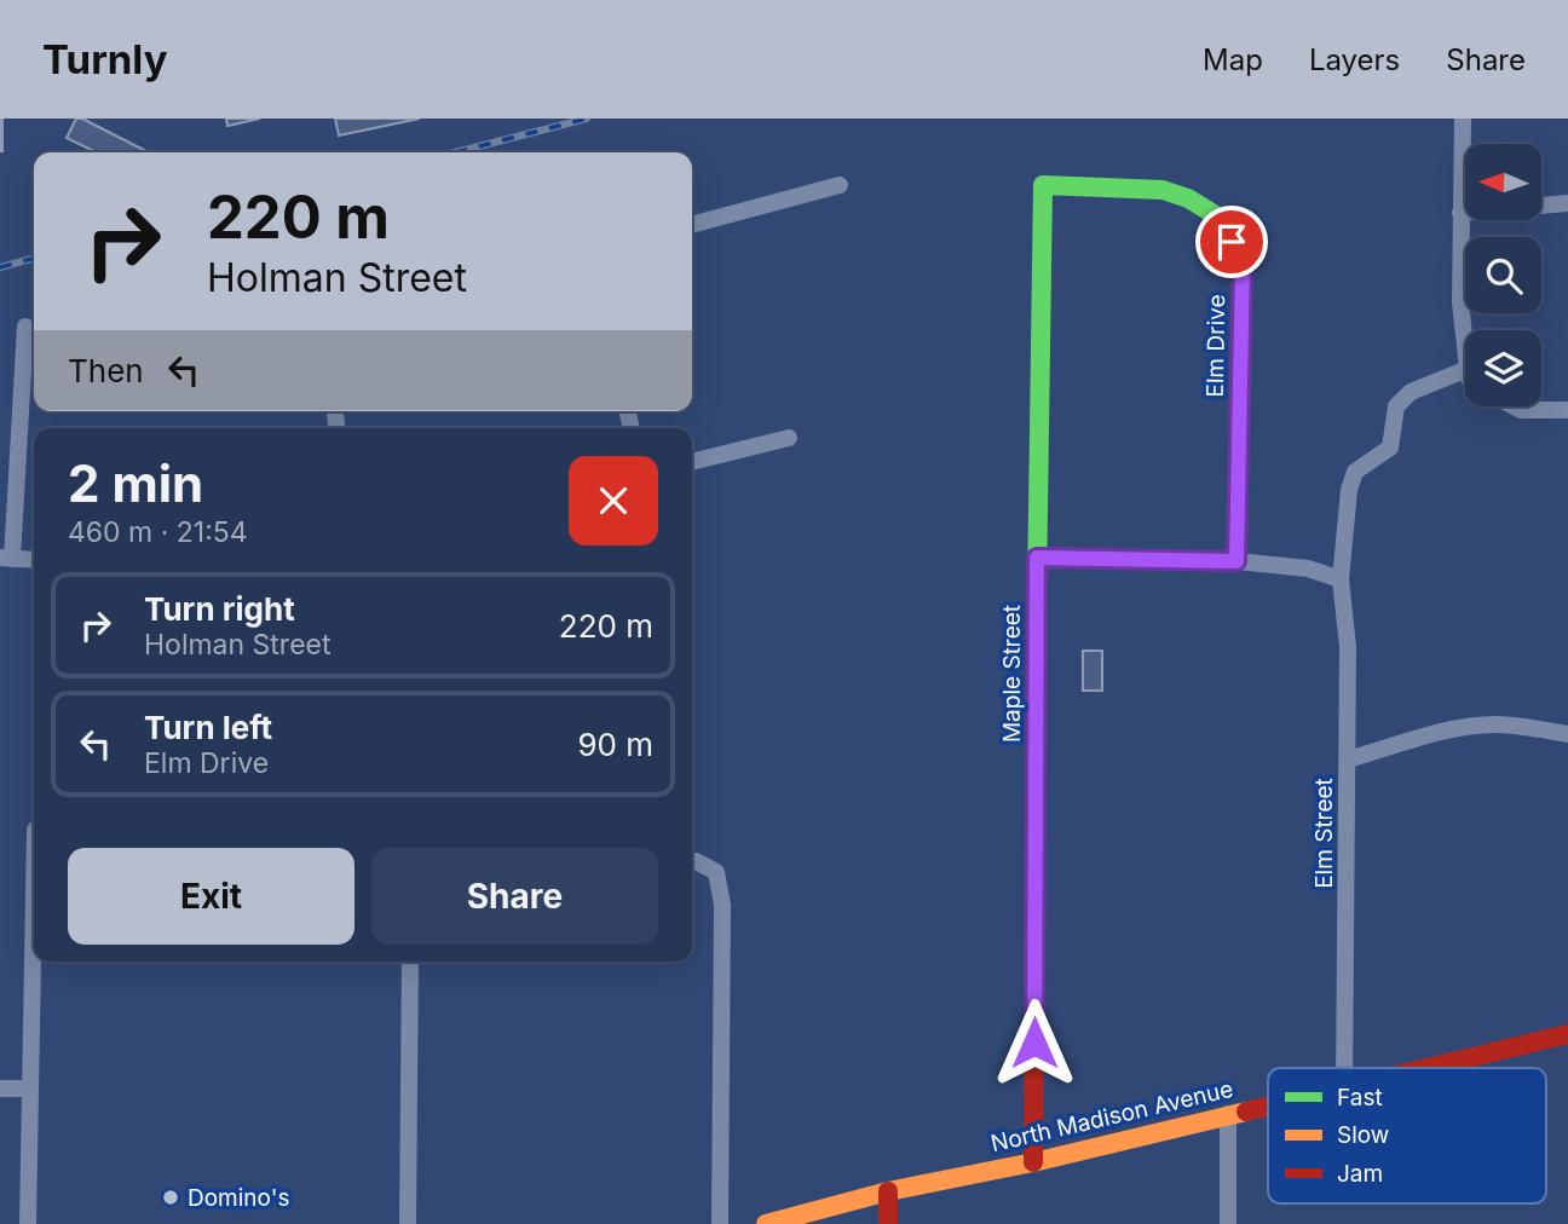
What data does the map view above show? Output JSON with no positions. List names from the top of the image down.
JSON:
{
  "streets": {
    "street": [
      "Elm Drive",
      "Maple Street",
      "Elm Street",
      "North Madison Avenue"
    ]
  },
  "crossings": [
    ["Elm Drive", "Maple Street"],
    ["Maple Street", "North Madison Avenue"]
  ],
  "places": ["Domino's"],
  "legend": ["Fast", "Slow", "Jam"],
  "north": "left",
  "page": {
    "header": "Turnly",
    "nav": ["Map", "Layers", "Share"],
    "turn": ["220 m", "Holman Street"],
    "then": "Then",
    "heading": ["2 min", "460 m · 21:54"],
    "list": [
      {
        "name": "Turn right",
        "note": "Holman Street",
        "value": "220 m"
      },
      {
        "name": "Turn left",
        "note": "Elm Drive",
        "value": "90 m"
      }
    ],
    "buttons": ["Exit", "Share"]
  }
}
